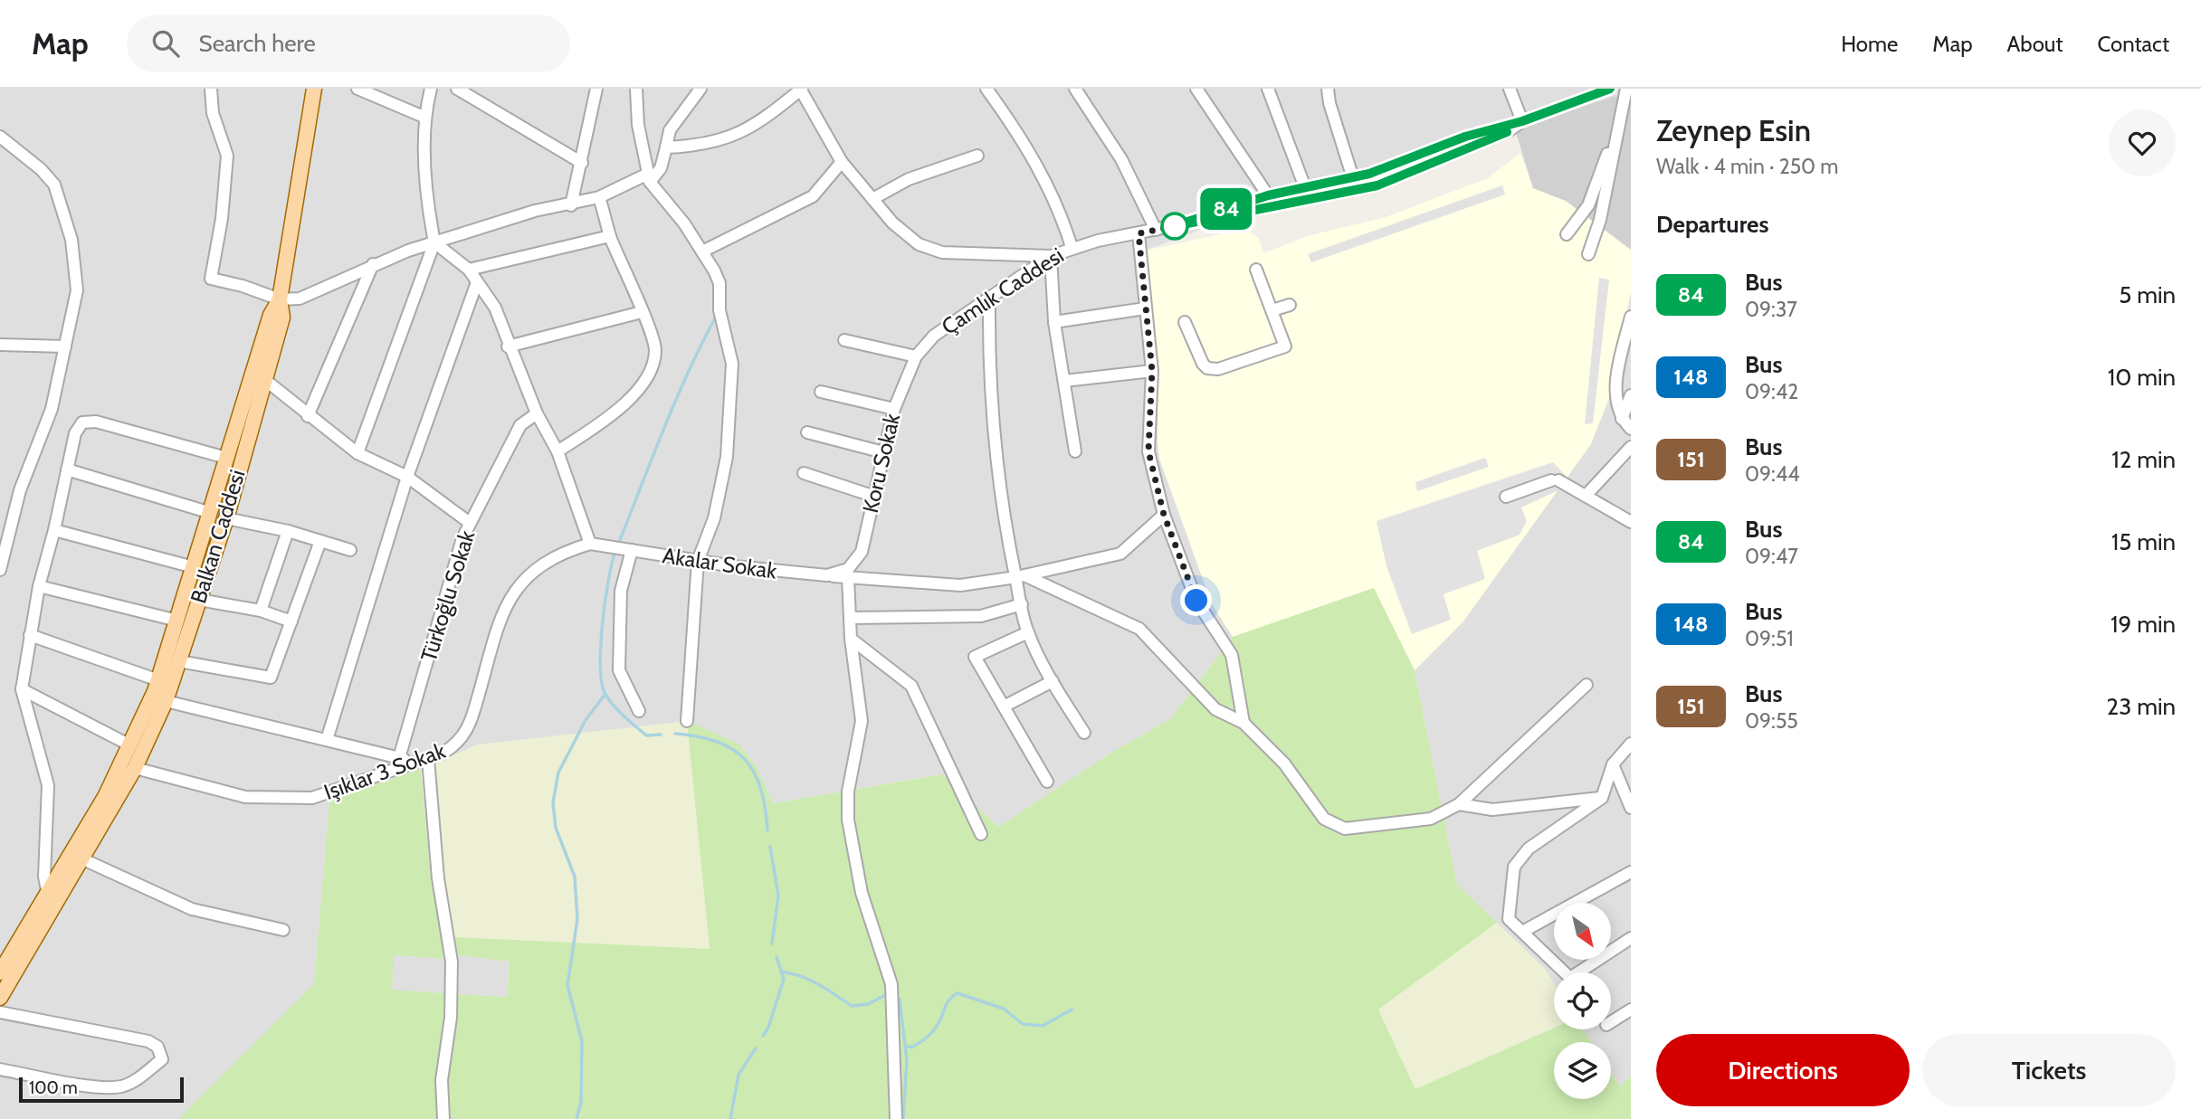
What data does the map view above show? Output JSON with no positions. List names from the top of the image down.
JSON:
{
  "streets": {
    "main road": ["Balkan Caddesi"],
    "street": [
      "Çamlık Caddesi",
      "Koru Sokak",
      "Akalar Sokak",
      "Türkoğlu Sokak",
      "Işıklar 3 Sokak"
    ]
  },
  "crossings": [
    ["Çamlık Caddesi", "Koru Sokak"],
    ["Koru Sokak", "Akalar Sokak"],
    ["Balkan Caddesi", "Işıklar 3 Sokak"],
    ["Akalar Sokak", "Işıklar 3 Sokak"]
  ],
  "lines": ["bus line 84"],
  "scale_bar": "100 m",
  "north": "bottom right",
  "page": {
    "header": "Map",
    "search": "Search here",
    "nav": [
      "Home",
      "Map",
      "About",
      "Contact"
    ],
    "on_map": "84",
    "heading": [
      ["Zeynep Esin", "Walk · 4 min · 250 m"],
      "Departures"
    ],
    "list": [
      {
        "mark": "84",
        "name": "Bus",
        "note": "09:37",
        "value": "5 min"
      },
      {
        "mark": "148",
        "name": "Bus",
        "note": "09:42",
        "value": "10 min"
      },
      {
        "mark": "151",
        "name": "Bus",
        "note": "09:44",
        "value": "12 min"
      },
      {
        "mark": "84",
        "name": "Bus",
        "note": "09:47",
        "value": "15 min"
      },
      {
        "mark": "148",
        "name": "Bus",
        "note": "09:51",
        "value": "19 min"
      },
      {
        "mark": "151",
        "name": "Bus",
        "note": "09:55",
        "value": "23 min"
      }
    ],
    "buttons": ["Directions", "Tickets"],
    "scale": "100 m"
  }
}
